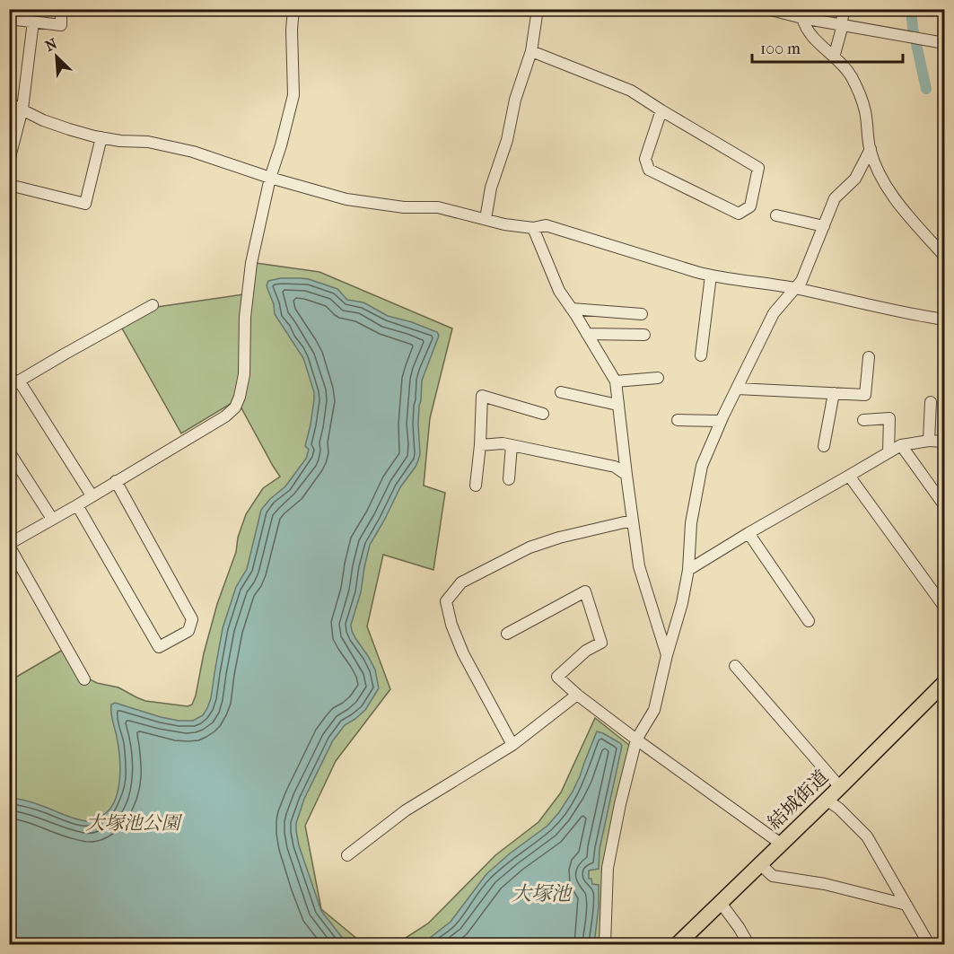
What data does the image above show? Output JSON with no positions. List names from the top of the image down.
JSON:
{
  "streets": {
    "highway": ["結城街道"]
  },
  "water": ["大塚池"],
  "parks": ["大塚池公園"],
  "scale_bar": "100 m",
  "north": "top left"
}
